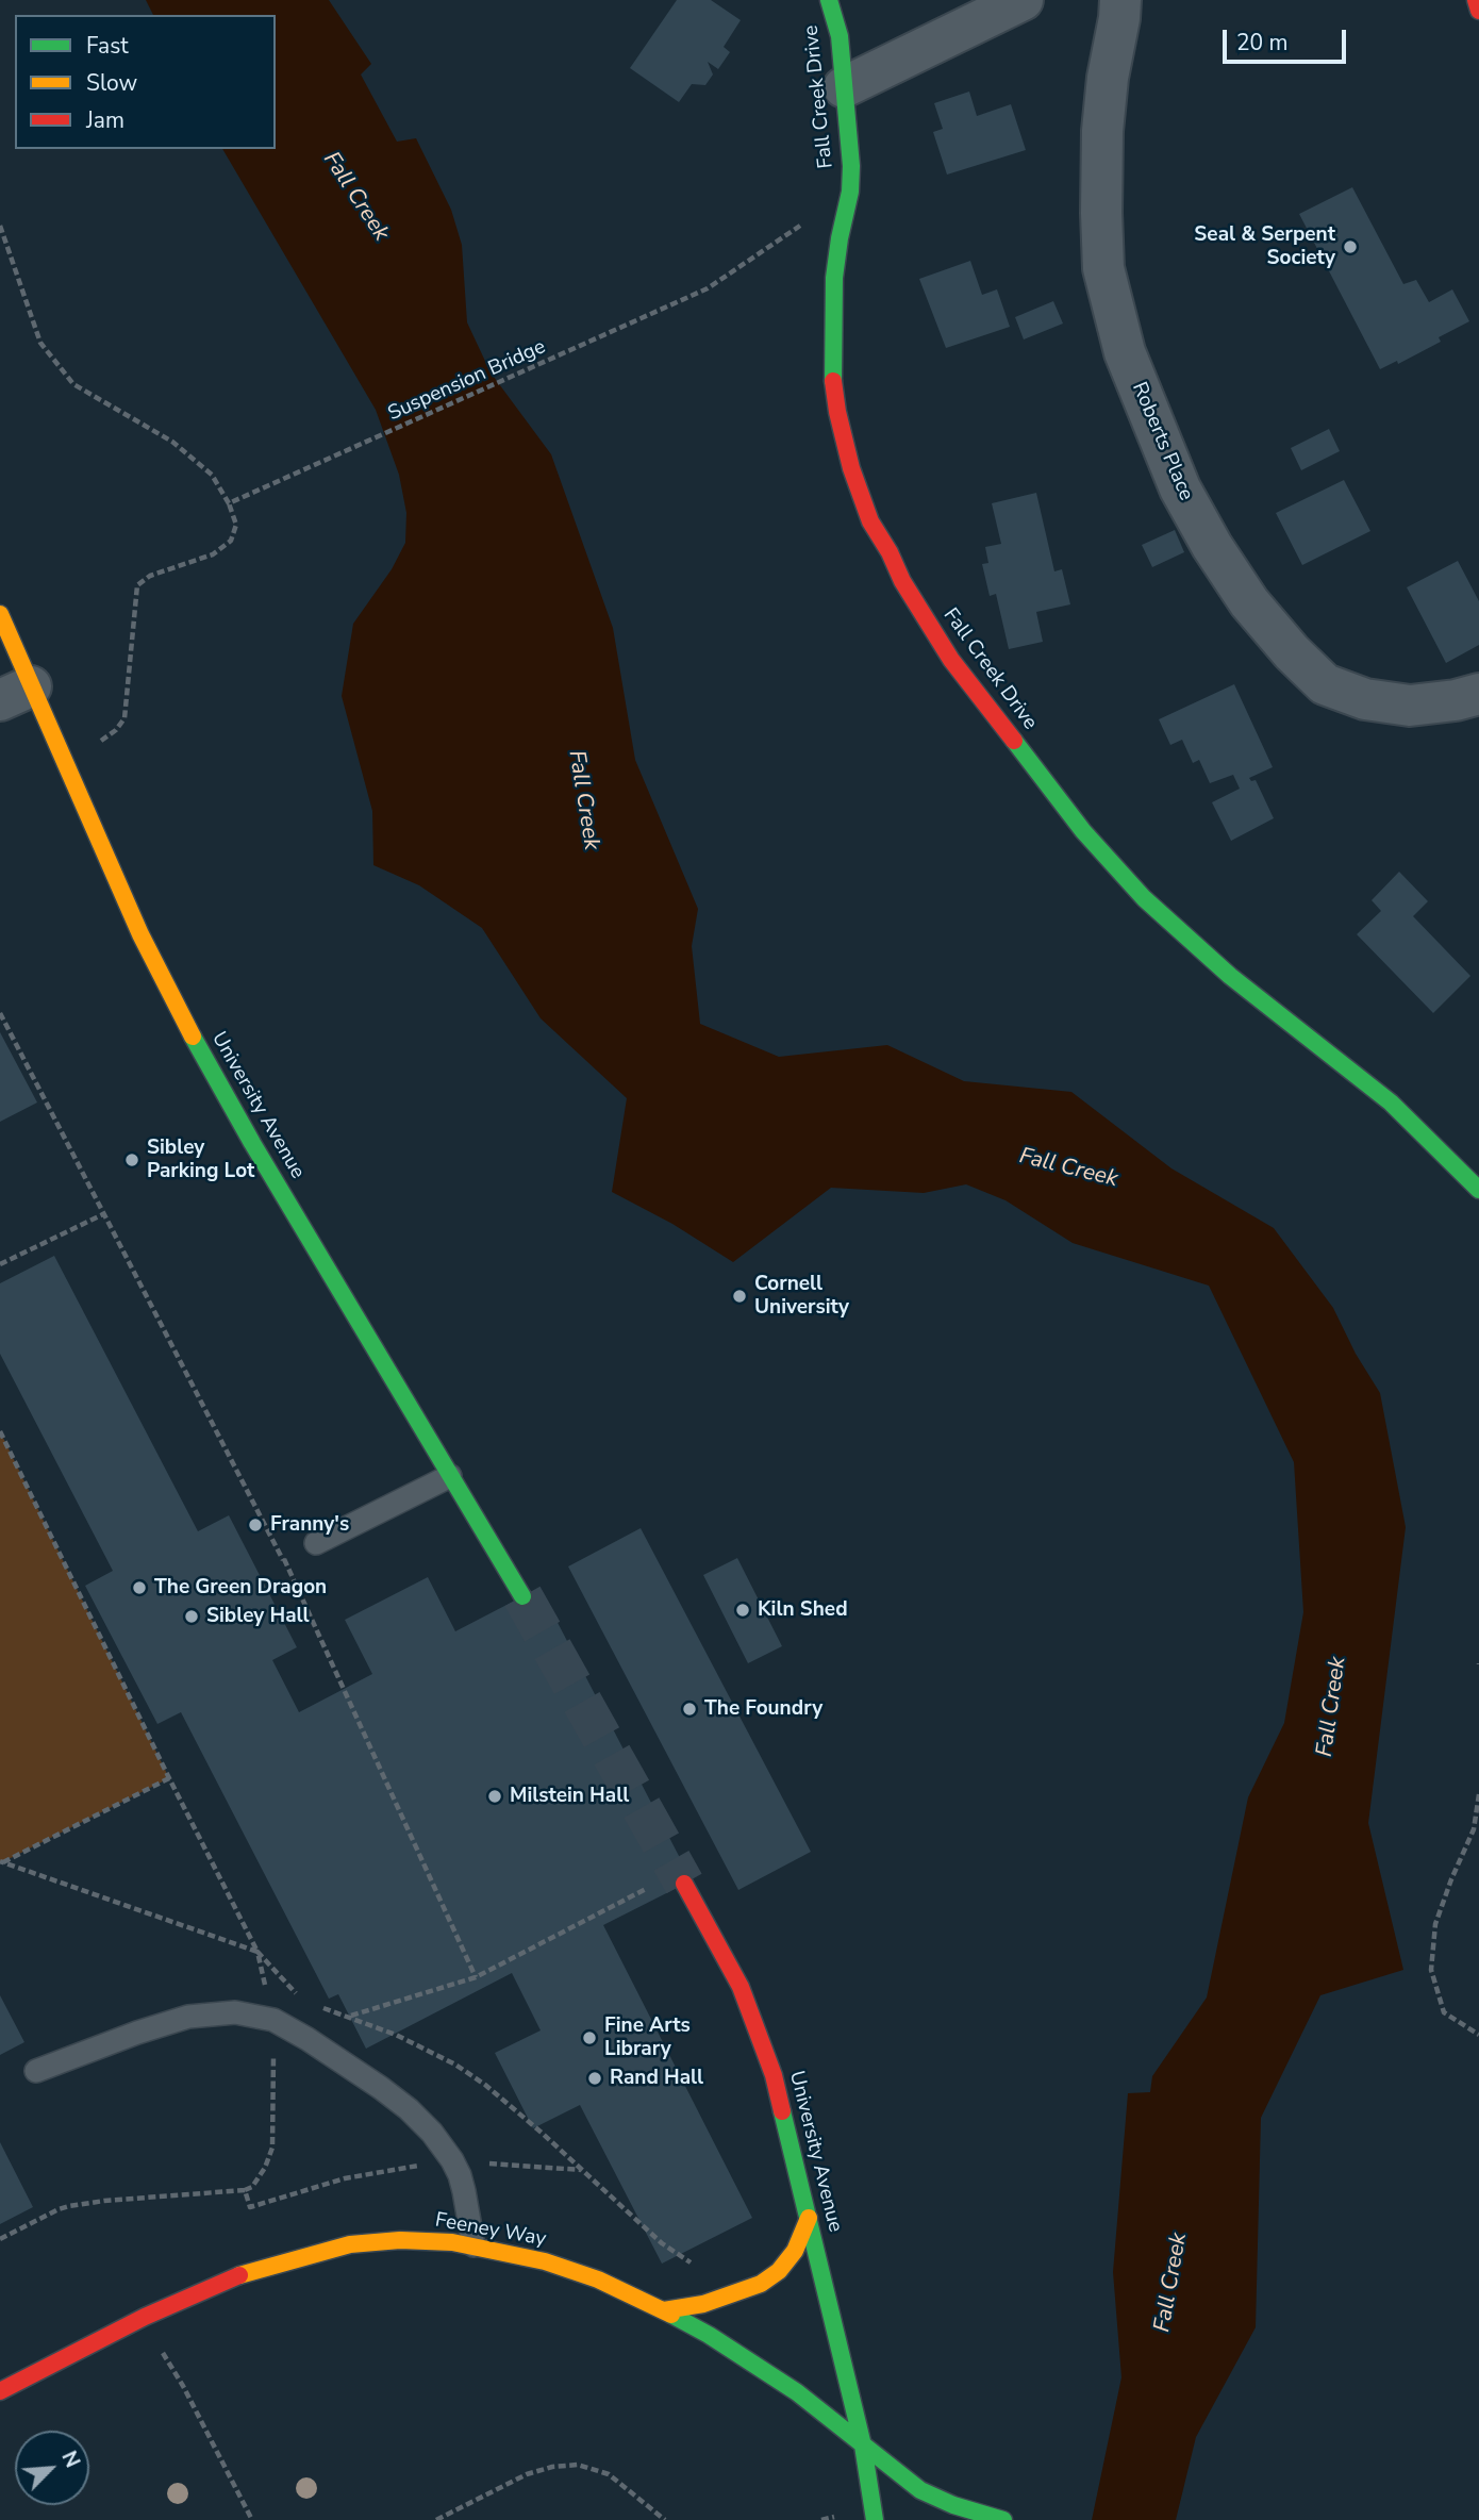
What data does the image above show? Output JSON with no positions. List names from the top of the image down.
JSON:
{
  "streets": {
    "street": [
      "Fall Creek Drive",
      "Roberts Place",
      "University Avenue",
      "Feeney Way"
    ],
    "path": ["Suspension Bridge"]
  },
  "crossings": [
    ["Fall Creek Drive", "Suspension Bridge"],
    ["University Avenue", "Feeney Way"]
  ],
  "water": ["Fall Creek"],
  "places": [
    "Seal & Serpent Society",
    "Sibley Parking Lot",
    "Cornell University",
    "Franny's",
    "The Green Dragon",
    "Kiln Shed",
    "Sibley Hall",
    "The Foundry",
    "Milstein Hall",
    "Fine Arts Library",
    "Rand Hall"
  ],
  "legend": ["Fast", "Slow", "Jam"],
  "scale_bar": "20 m",
  "north": "top right"
}
